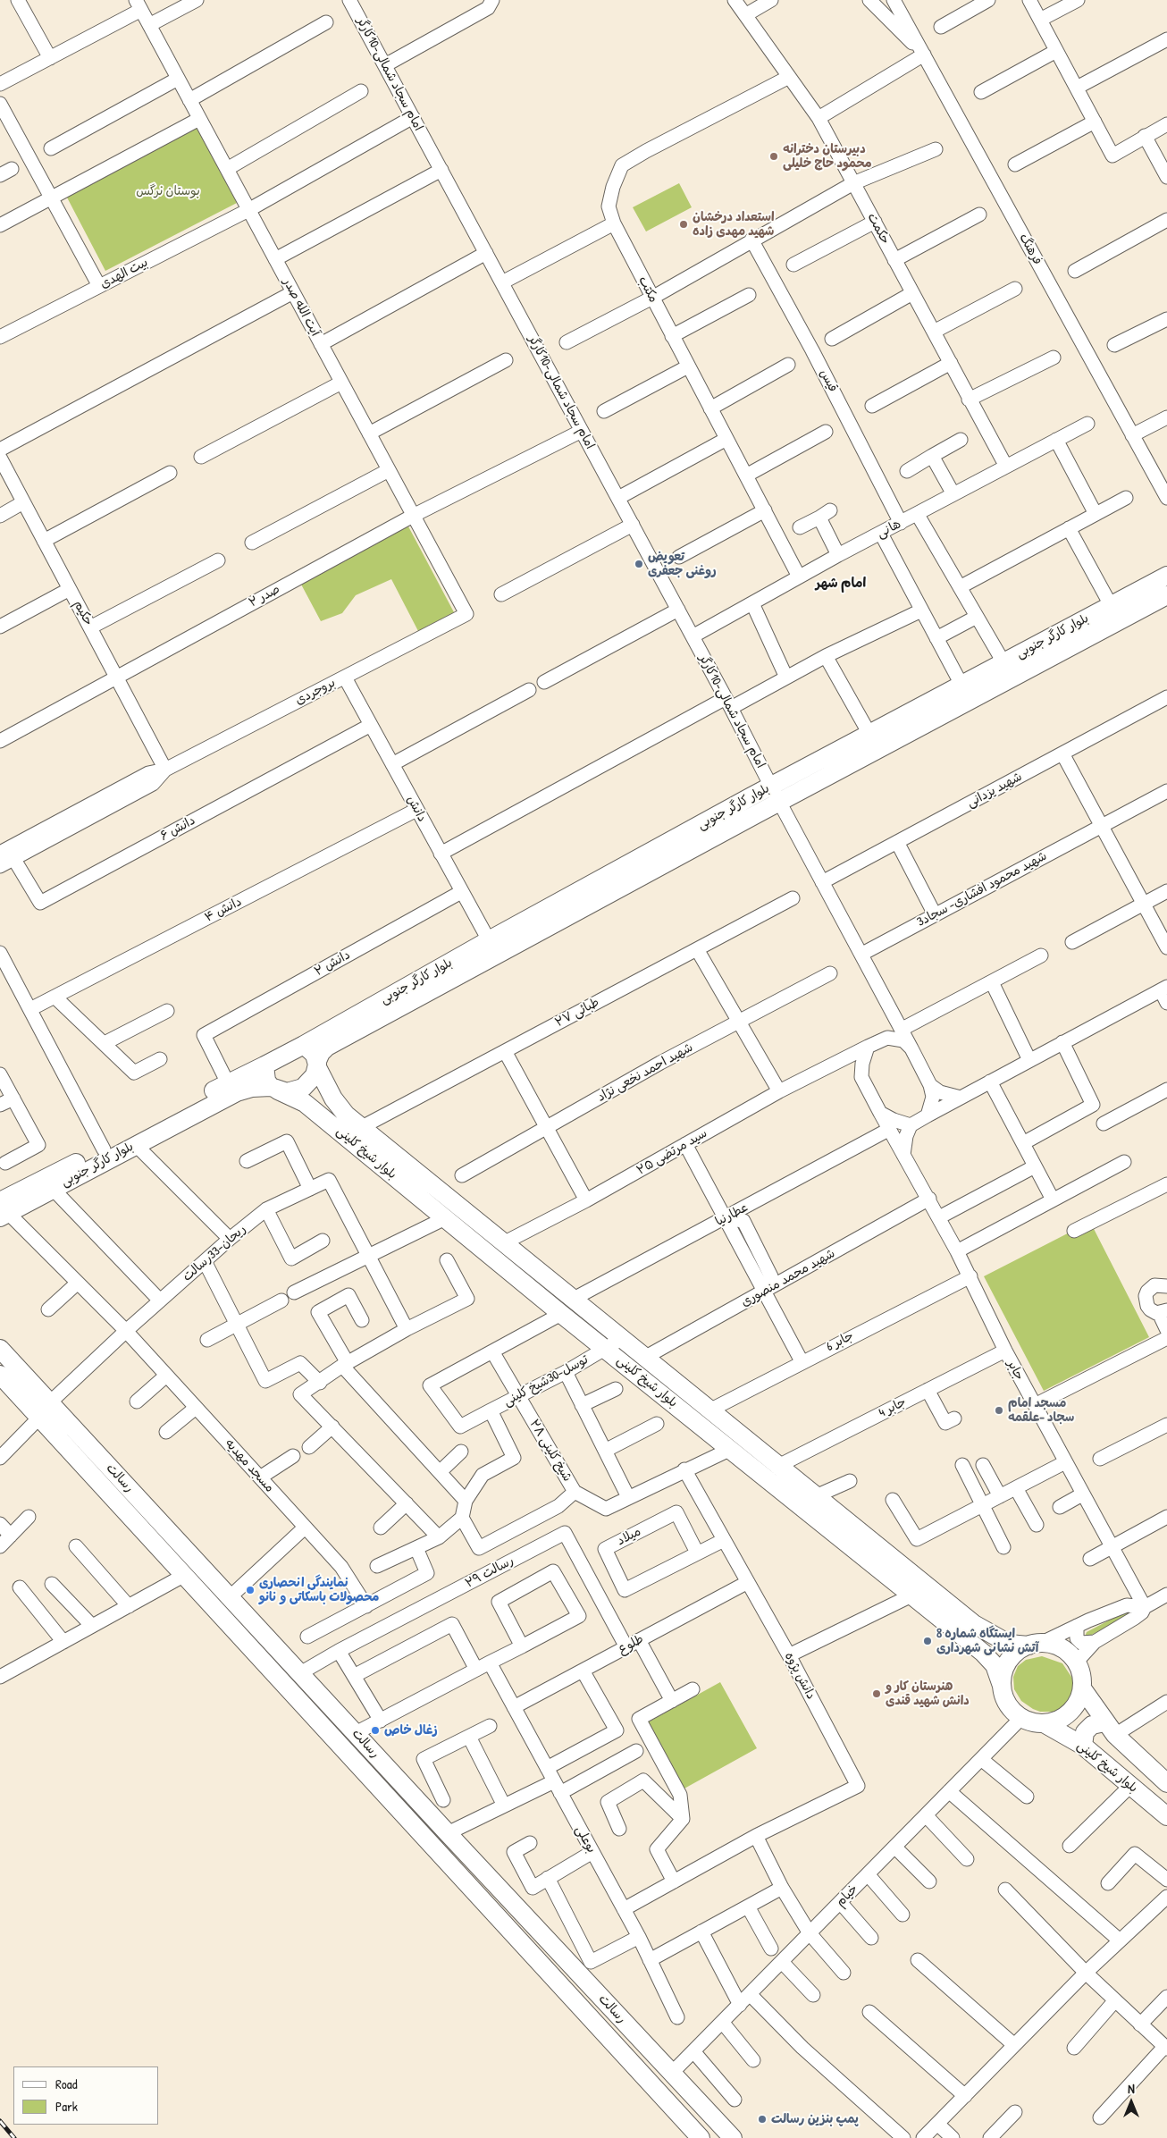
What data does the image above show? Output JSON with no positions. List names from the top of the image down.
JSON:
{
  "streets": {
    "main road": ["بلوار کارگر جنوبی", "بلوار شیخ کلینی", "رسالت"],
    "street": [
      "امام سجاد شمالی-10کارگر",
      "حکمت",
      "فرهنگ",
      "بیت الهدی",
      "مکتب",
      "آیت الله صدر",
      "قیس",
      "هانی",
      "صدر ۲",
      "حکیم",
      "بروجردی",
      "شهید یزدانی",
      "دانش",
      "دانش ۶",
      "شهید محمود افشاری- سجاد3",
      "دانش ۴",
      "دانش ۲",
      "طبائی ۲۷",
      "شهید احمد نخعی نژاد",
      "۲۵ سید مرتضی",
      "عطارنیا",
      "ریحان-33رسالت",
      "شهید محمد منصوری",
      "جابر 6",
      "جابر",
      "توسل-30شیخ کلینی",
      "جابر 4",
      "شیخ کلینی ۲۸",
      "مسجد مهدیه",
      "میلاد",
      "رسالت ۲۹",
      "طلوع",
      "دانش پژوه",
      "بوعلی",
      "خیام"
    ]
  },
  "crossings": [
    ["امام سجاد شمالی-10کارگر", "بیت الهدی"],
    ["امام سجاد شمالی-10کارگر", "هانی"],
    ["امام سجاد شمالی-10کارگر", "صدر ۲"],
    ["امام سجاد شمالی-10کارگر", "بلوار کارگر جنوبی"],
    ["امام سجاد شمالی-10کارگر", "شهید یزدانی"],
    ["امام سجاد شمالی-10کارگر", "شهید محمود افشاری- سجاد3"],
    ["امام سجاد شمالی-10کارگر", "۲۵ سید مرتضی"],
    ["امام سجاد شمالی-10کارگر", "جابر"],
    ["حکمت", "مکتب"],
    ["حکمت", "هانی"],
    ["بیت الهدی", "آیت الله صدر"],
    ["مکتب", "هانی"],
    ["آیت الله صدر", "صدر ۲"],
    ["آیت الله صدر", "بروجردی"],
    ["قیس", "هانی"],
    ["صدر ۲", "حکیم"],
    ["حکیم", "بروجردی"],
    ["بلوار کارگر جنوبی", "دانش"],
    ["بلوار کارگر جنوبی", "دانش ۲"],
    ["بلوار کارگر جنوبی", "بلوار شیخ کلینی"],
    ["بلوار کارگر جنوبی", "مسجد مهدیه"],
    ["بروجردی", "دانش"],
    ["بروجردی", "دانش ۶"],
    ["دانش", "دانش ۶"],
    ["دانش", "دانش ۴"],
    ["دانش", "دانش ۲"],
    ["طبائی ۲۷", "بلوار شیخ کلینی"],
    ["۲۵ سید مرتضی", "بلوار شیخ کلینی"],
    ["۲۵ سید مرتضی", "جابر"],
    ["بلوار شیخ کلینی", "عطارنیا"],
    ["بلوار شیخ کلینی", "شهید محمد منصوری"],
    ["بلوار شیخ کلینی", "جابر 6"],
    ["بلوار شیخ کلینی", "توسل-30شیخ کلینی"],
    ["بلوار شیخ کلینی", "جابر 4"],
    ["بلوار شیخ کلینی", "شیخ کلینی ۲۸"],
    ["بلوار شیخ کلینی", "خیام"],
    ["عطارنیا", "جابر"],
    ["ریحان-33رسالت", "مسجد مهدیه"],
    ["ریحان-33رسالت", "رسالت"],
    ["شهید محمد منصوری", "جابر"],
    ["جابر 6", "جابر"],
    ["جابر", "جابر 4"],
    ["توسل-30شیخ کلینی", "شیخ کلینی ۲۸"],
    ["شیخ کلینی ۲۸", "دانش پژوه"],
    ["رسالت", "رسالت ۲۹"],
    ["رسالت", "خیام"],
    ["میلاد", "دانش پژوه"],
    ["رسالت ۲۹", "طلوع"],
    ["طلوع", "دانش پژوه"],
    ["طلوع", "بوعلی"]
  ],
  "districts": ["امام شهر"],
  "parks": ["بوستان نرگس"],
  "places": [
    "دبيرستان دخترانه محمود حاج خلیلی",
    "استعداد درخشان شهید مهدی زاده",
    "تعویض روغنی جعفری",
    "مسجد امام سجاد -علقمه",
    "نمایندگی انحصاری محصولات باسکاتی و نانو",
    "ایستگاه شماره 8 آتش نشانی شهرداری",
    "هنرستان کار و دانش شهید قندی",
    "زغال خاص",
    "پمپ بنزین رسالت"
  ],
  "legend": ["Road", "Park"],
  "north": "top"
}
